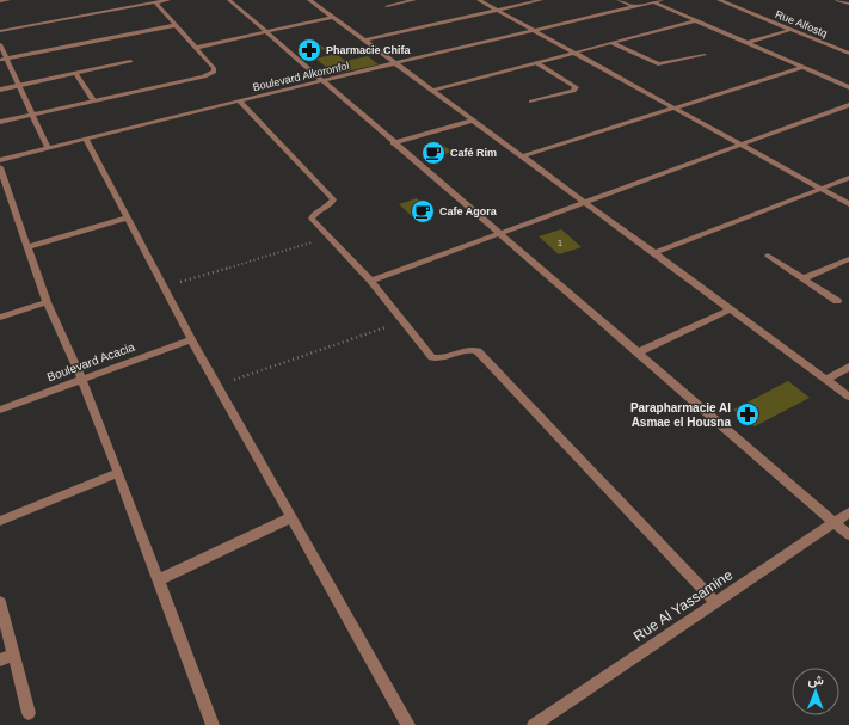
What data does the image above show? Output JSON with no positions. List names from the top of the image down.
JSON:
{
  "streets": {
    "street": [
      "Rue Alfostq",
      "Boulevard Alkoronfol",
      "Boulevard Acacia",
      "Rue Al Yassamine"
    ]
  },
  "places": {
    "pharmacy": ["Pharmacie Chifa", "Parapharmacie Al Asmae el Housna"],
    "cafe": ["Café Rim", "Cafe Agora"]
  },
  "house_numbers": ["1"],
  "north": "top"
}
